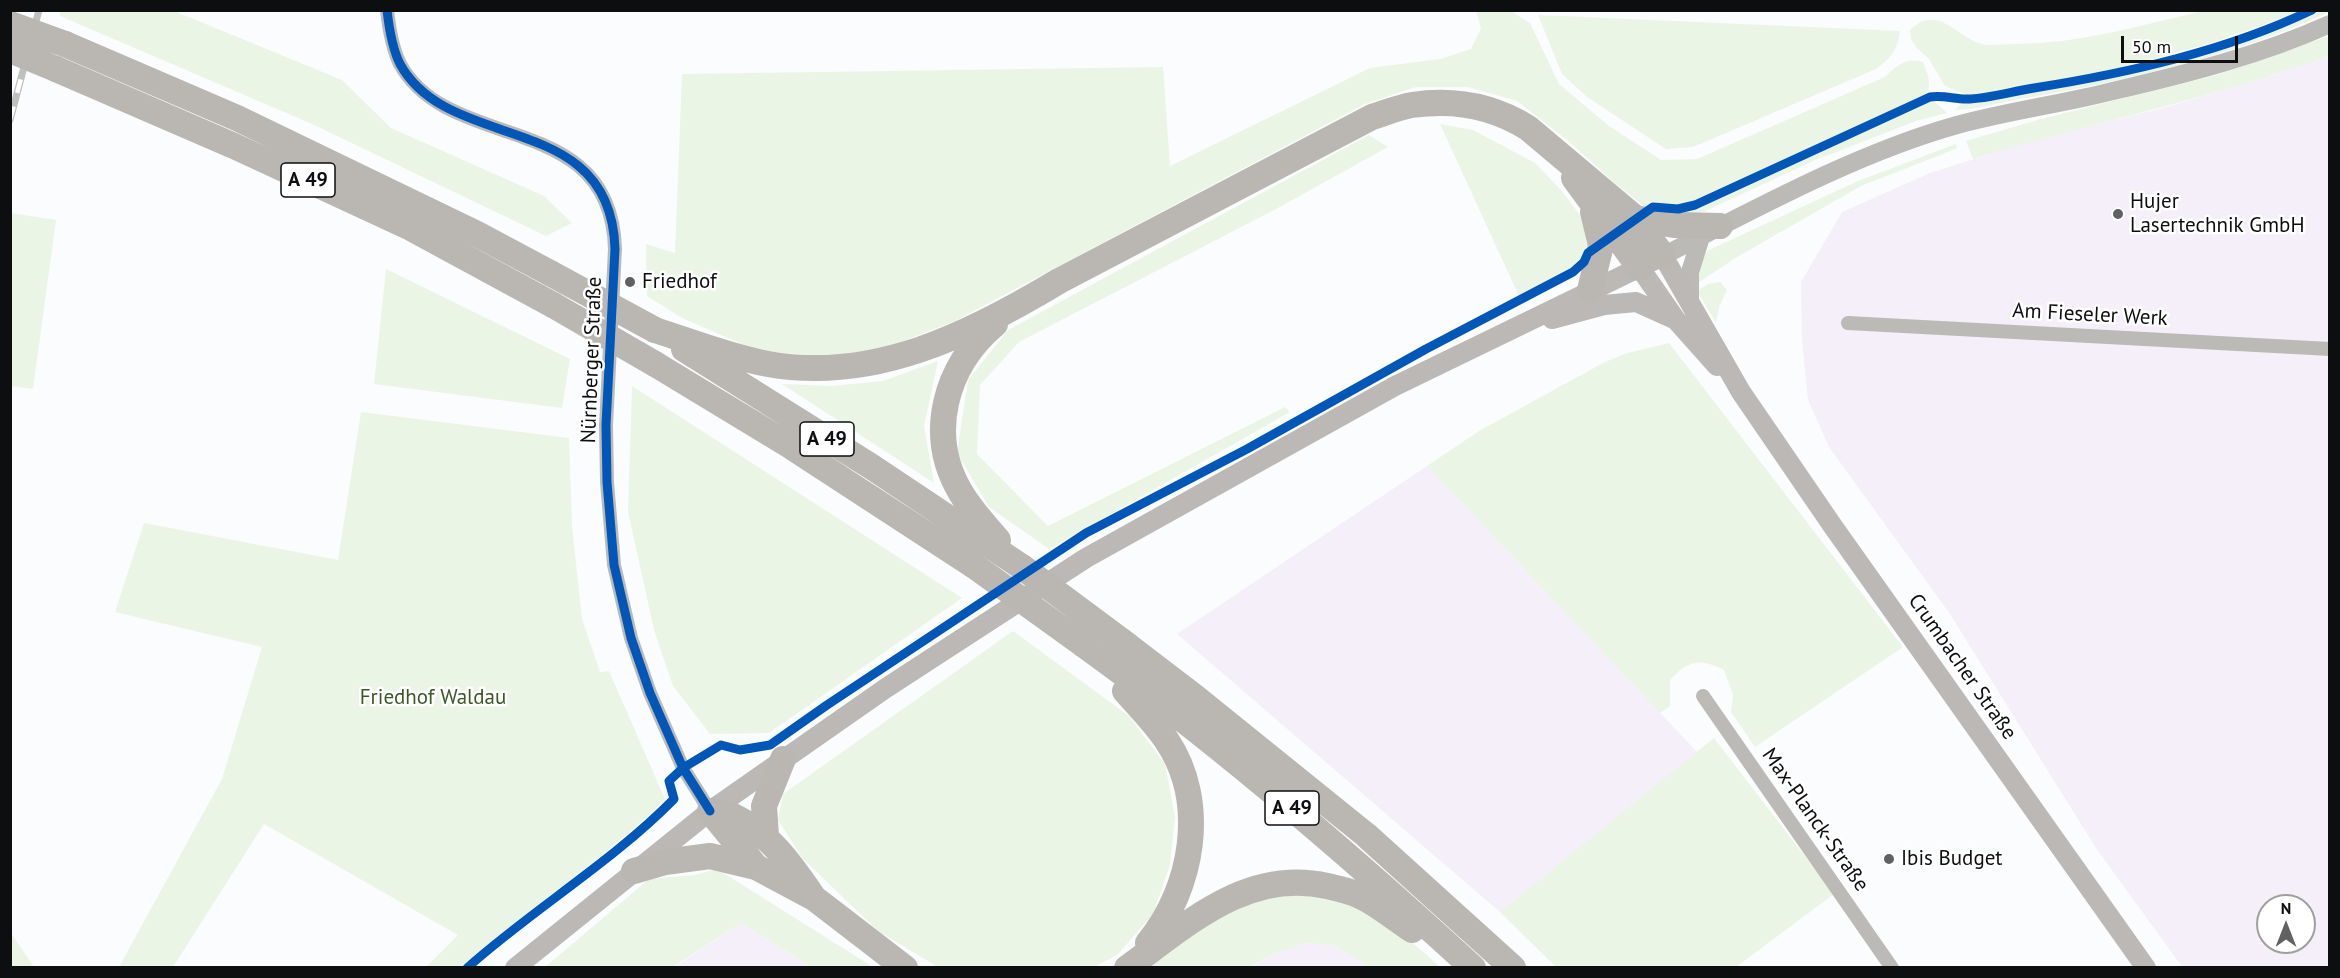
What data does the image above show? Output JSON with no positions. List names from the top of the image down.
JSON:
{
  "streets": {
    "highway": ["A 49"],
    "main road": ["Crumbacher Straße"],
    "street": ["Am Fieseler Werk", "Nürnberger Straße", "Max-Planck-Straße"]
  },
  "parks": ["Friedhof Waldau"],
  "places": ["Hujer Lasertechnik GmbH", "Friedhof", "Ibis Budget"],
  "scale_bar": "50 m",
  "north": "top"
}
